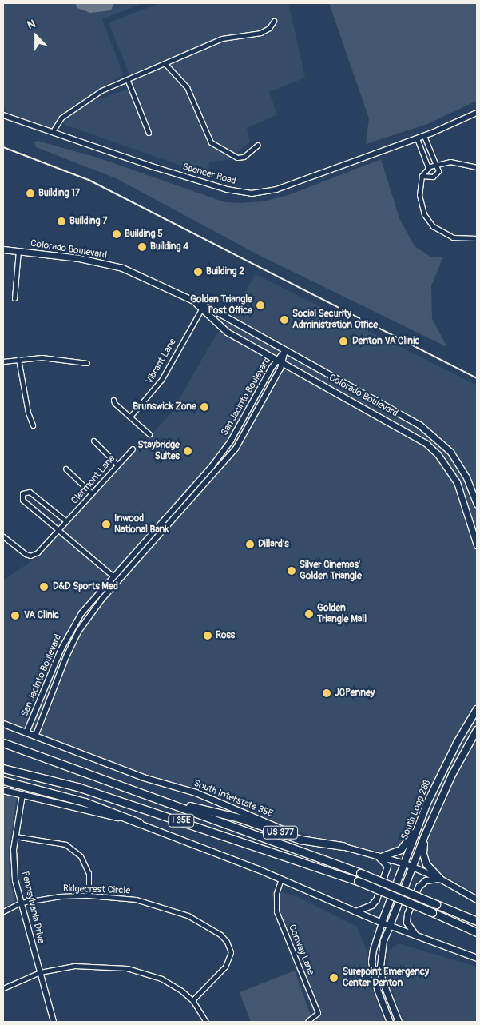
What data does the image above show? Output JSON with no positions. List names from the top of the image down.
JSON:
{
  "streets": {
    "highway": ["South Loop 288", "I 35E", "US 377"],
    "main road": ["Colorado Boulevard", "South Interstate 35E"],
    "street": [
      "Spencer Road",
      "Vibrant Lane",
      "San Jacinto Boulevard",
      "Clermont Lane",
      "Ridgecrest Circle",
      "Pennsylvania Drive",
      "Conway Lane"
    ]
  },
  "crossings": [
    ["Colorado Boulevard", "Vibrant Lane"],
    ["Colorado Boulevard", "San Jacinto Boulevard"],
    ["San Jacinto Boulevard", "South Interstate 35E"],
    ["South Interstate 35E", "South Loop 288"],
    ["South Interstate 35E", "US 377"],
    ["I 35E", "US 377"],
    ["Ridgecrest Circle", "Pennsylvania Drive"]
  ],
  "places": [
    "Building 17",
    "Building 7",
    "Building 5",
    "Building 4",
    "Building 2",
    "Golden Triangle Post Office",
    "Social Security Administration Office",
    "Denton VA Clinic",
    "Brunswick Zone",
    "Staybridge Suites",
    "Inwood National Bank",
    "Dillard's",
    "Silver Cinemas' Golden Triangle",
    "D&D Sports Med",
    "Golden Triangle Mall",
    "VA Clinic",
    "Ross",
    "JCPenney",
    "Surepoint Emergency Center Denton"
  ],
  "north": "top"
}
